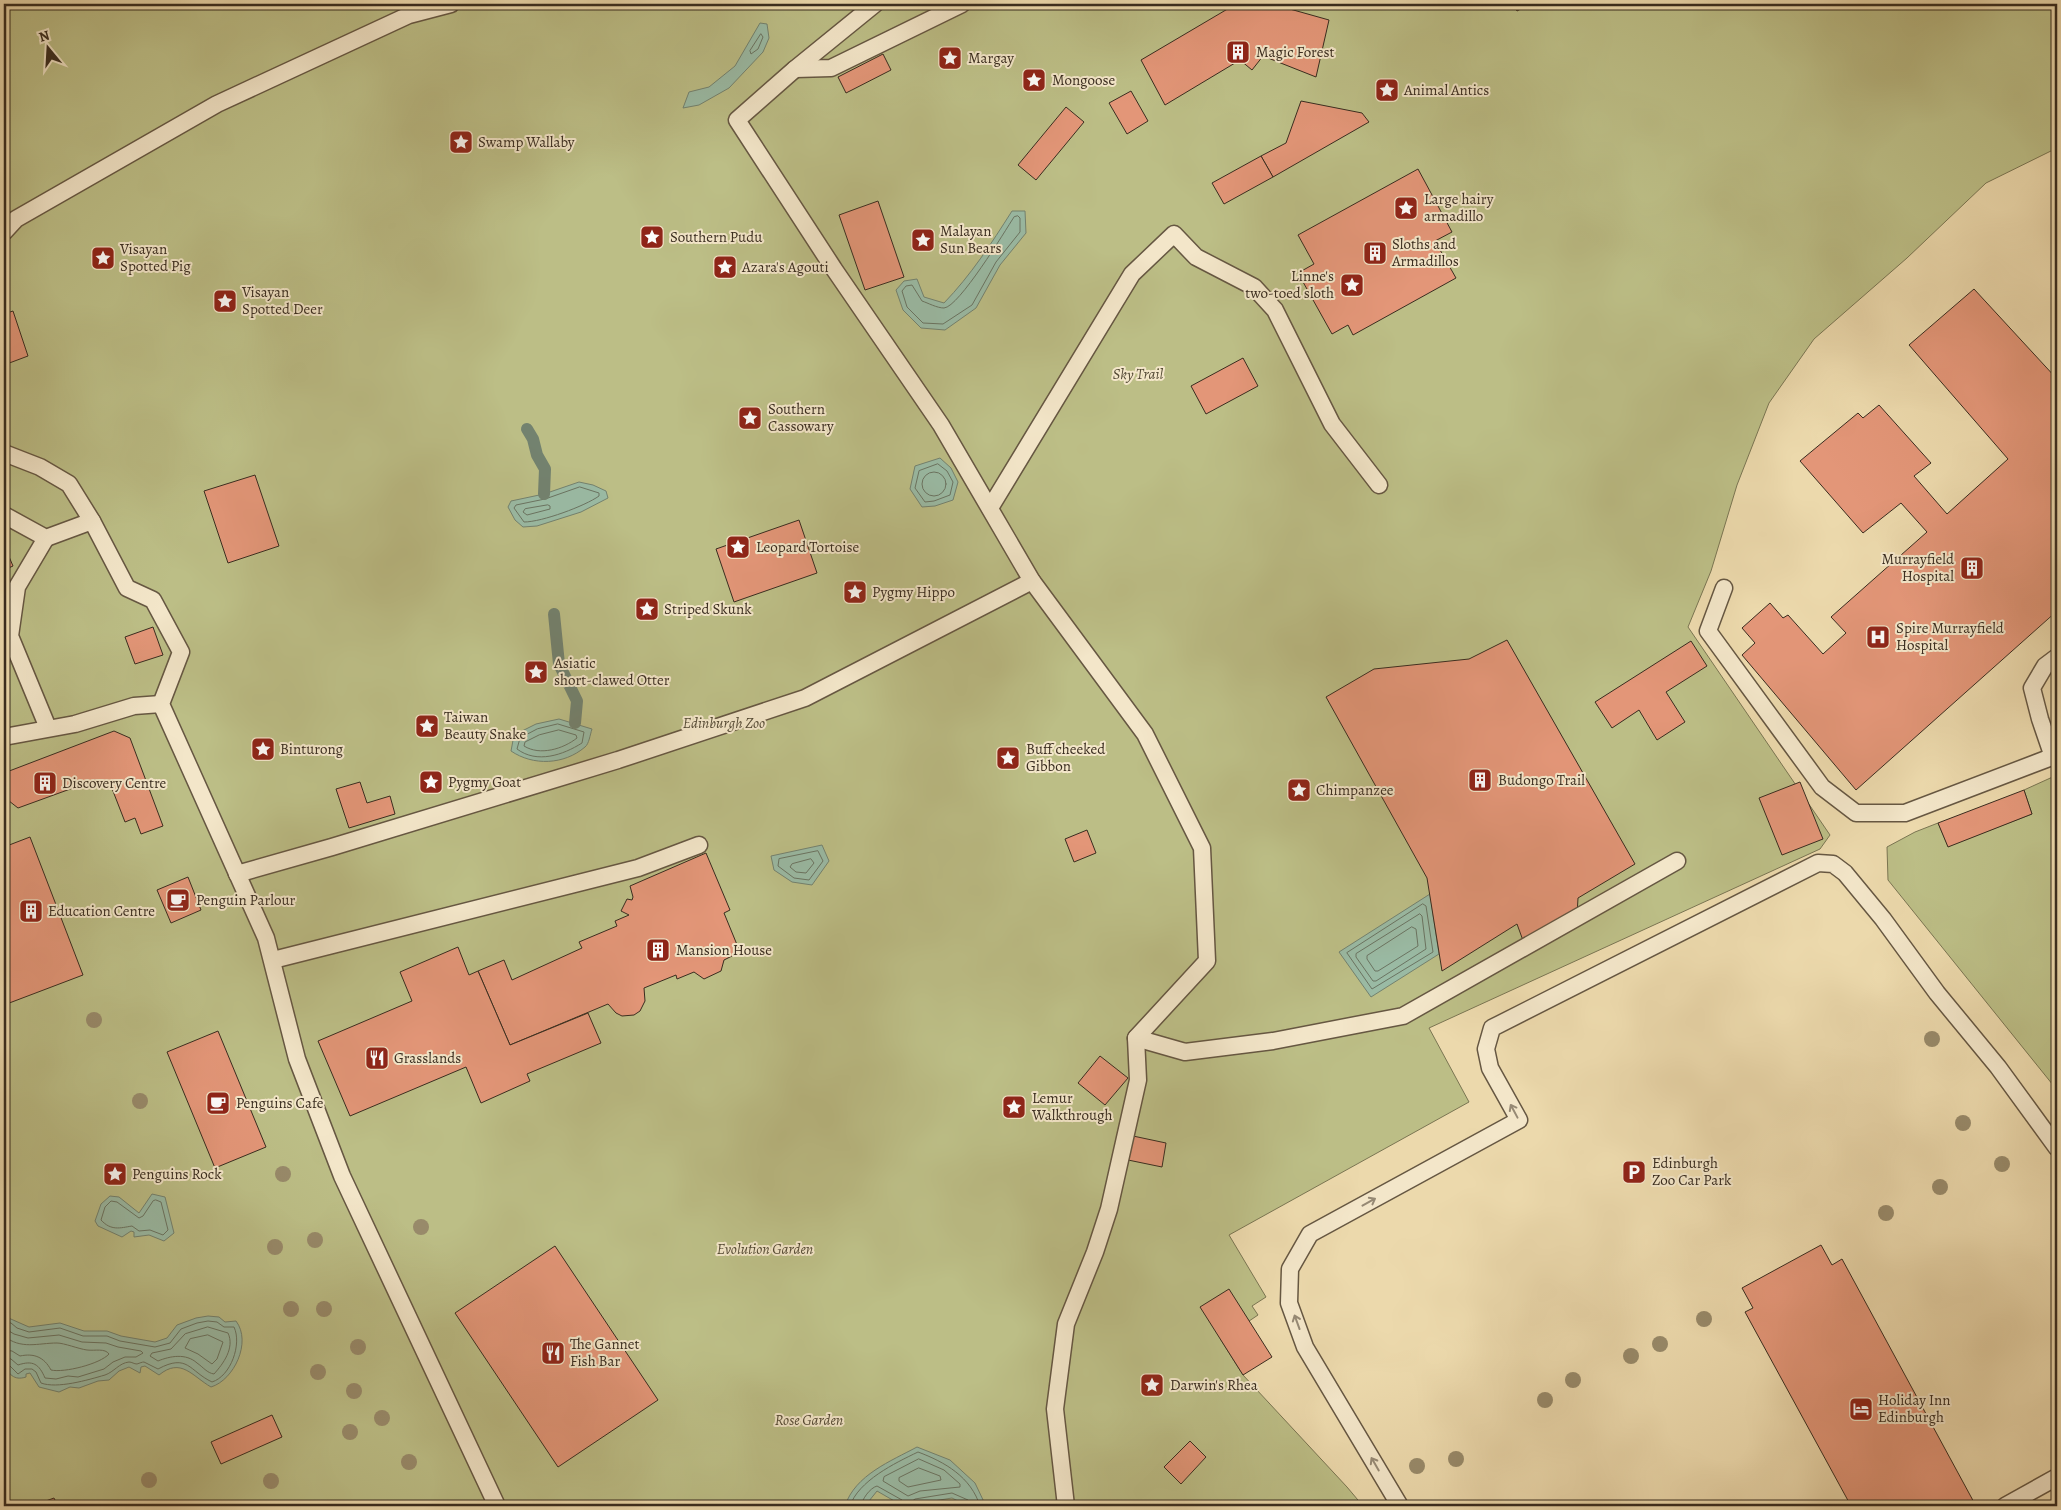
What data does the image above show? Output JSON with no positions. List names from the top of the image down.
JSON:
{
  "parks": [
    "Sky Trail",
    "Edinburgh Zoo",
    "Evolution Garden",
    "Rose Garden"
  ],
  "places": {
    "building": [
      "Magic Forest",
      "Sloths and Armadillos",
      "Murrayfield Hospital",
      "Budongo Trail",
      "Discovery Centre",
      "Education Centre",
      "Mansion House"
    ],
    "place": [
      "Margay",
      "Mongoose",
      "Animal Antics",
      "Swamp Wallaby",
      "Large hairy armadillo",
      "Southern Pudu",
      "Malayan Sun Bears",
      "Visayan Spotted Pig",
      "Azara's Agouti",
      "Linne's two-toed sloth",
      "Visayan Spotted Deer",
      "Southern Cassowary",
      "Leopard Tortoise",
      "Pygmy Hippo",
      "Striped Skunk",
      "Asiatic short-clawed Otter",
      "Taiwan Beauty Snake",
      "Binturong",
      "Buff cheeked Gibbon",
      "Pygmy Goat",
      "Chimpanzee",
      "Lemur Walkthrough",
      "Penguins Rock",
      "Darwin's Rhea"
    ],
    "hospital": ["Spire Murrayfield Hospital"],
    "cafe": ["Penguin Parlour", "Penguins Cafe"],
    "restaurant": ["Grasslands", "The Gannet Fish Bar"],
    "parking": ["Edinburgh Zoo Car Park"],
    "hotel": ["Holiday Inn Edinburgh"]
  },
  "north": "top"
}
